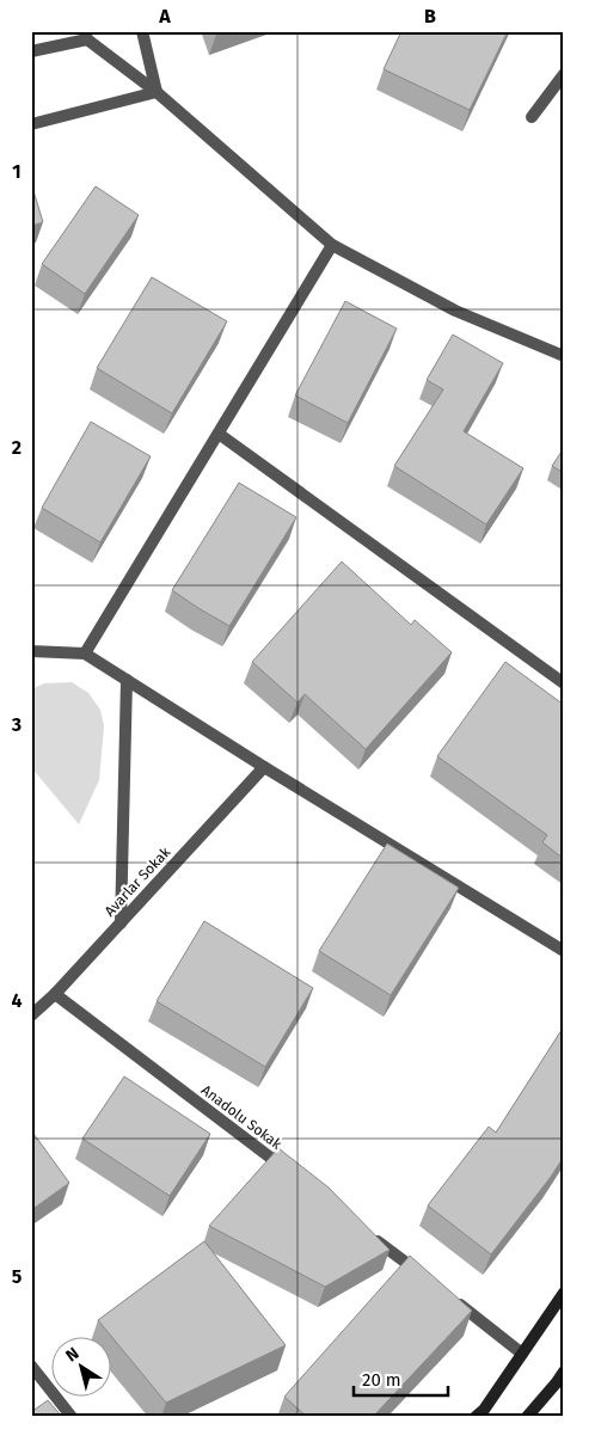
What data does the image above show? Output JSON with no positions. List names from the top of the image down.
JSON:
{
  "streets": {
    "street": ["Avarlar Sokak", "Anadolu Sokak"]
  },
  "crossings": [
    ["Avarlar Sokak", "Anadolu Sokak"]
  ],
  "scale_bar": "20 m",
  "north": "top left",
  "grid": {
    "columns": ["A", "B"],
    "rows": [
      "1",
      "2",
      "3",
      "4",
      "5"
    ]
  }
}
